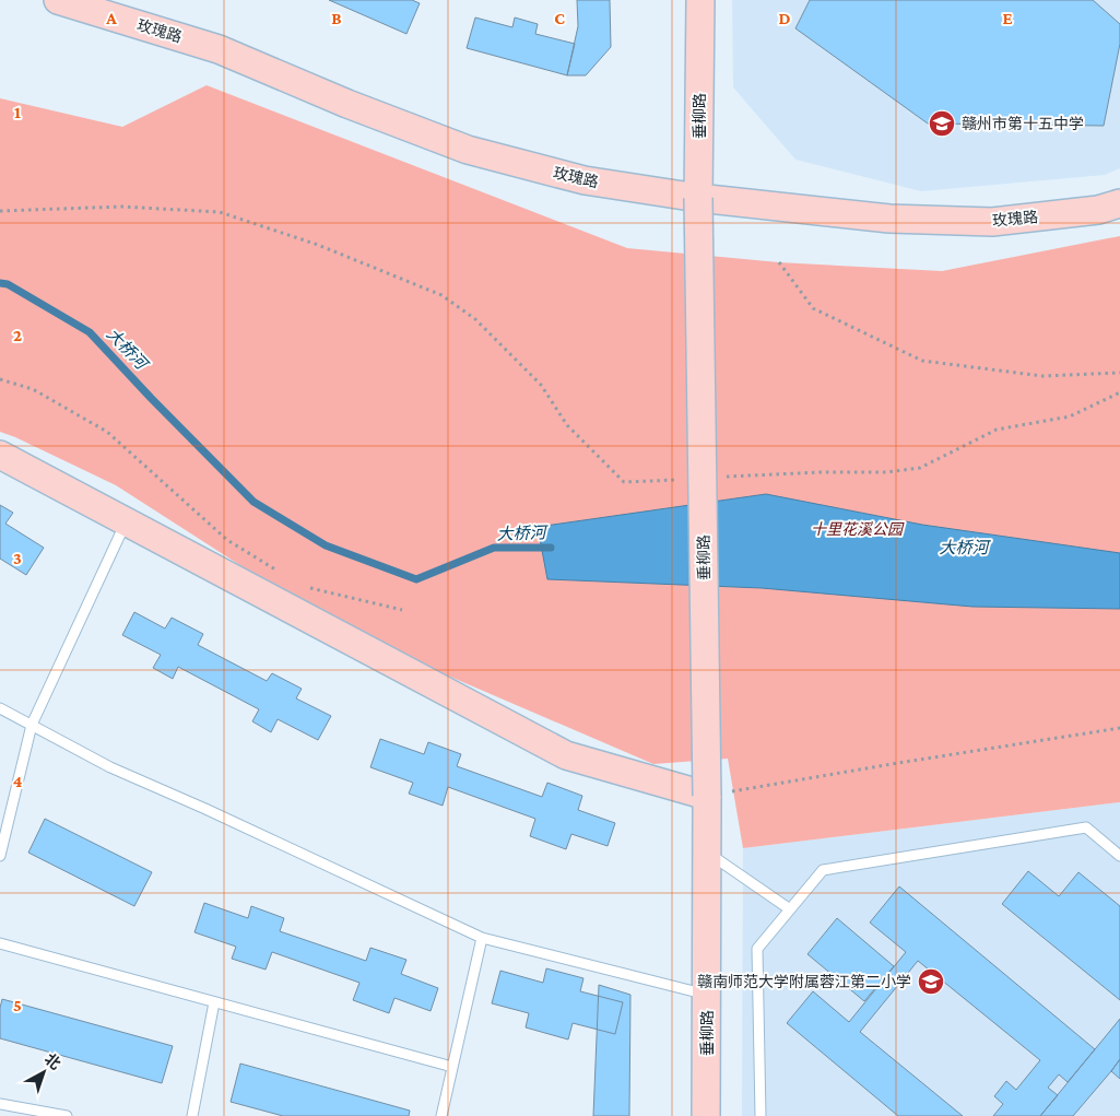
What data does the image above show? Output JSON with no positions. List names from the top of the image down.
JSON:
{
  "streets": {
    "street": ["玫瑰路", "垂柳路"]
  },
  "crossings": [
    ["玫瑰路", "垂柳路"]
  ],
  "water": ["大桥河"],
  "parks": ["十里花溪公园"],
  "places": {
    "school or university": ["赣州市第十五中学", "赣南师范大学附属蓉江第二小学"]
  },
  "north": "top right",
  "grid": {
    "columns": [
      "A",
      "B",
      "C",
      "D",
      "E"
    ],
    "rows": [
      "1",
      "2",
      "3",
      "4",
      "5"
    ]
  }
}
